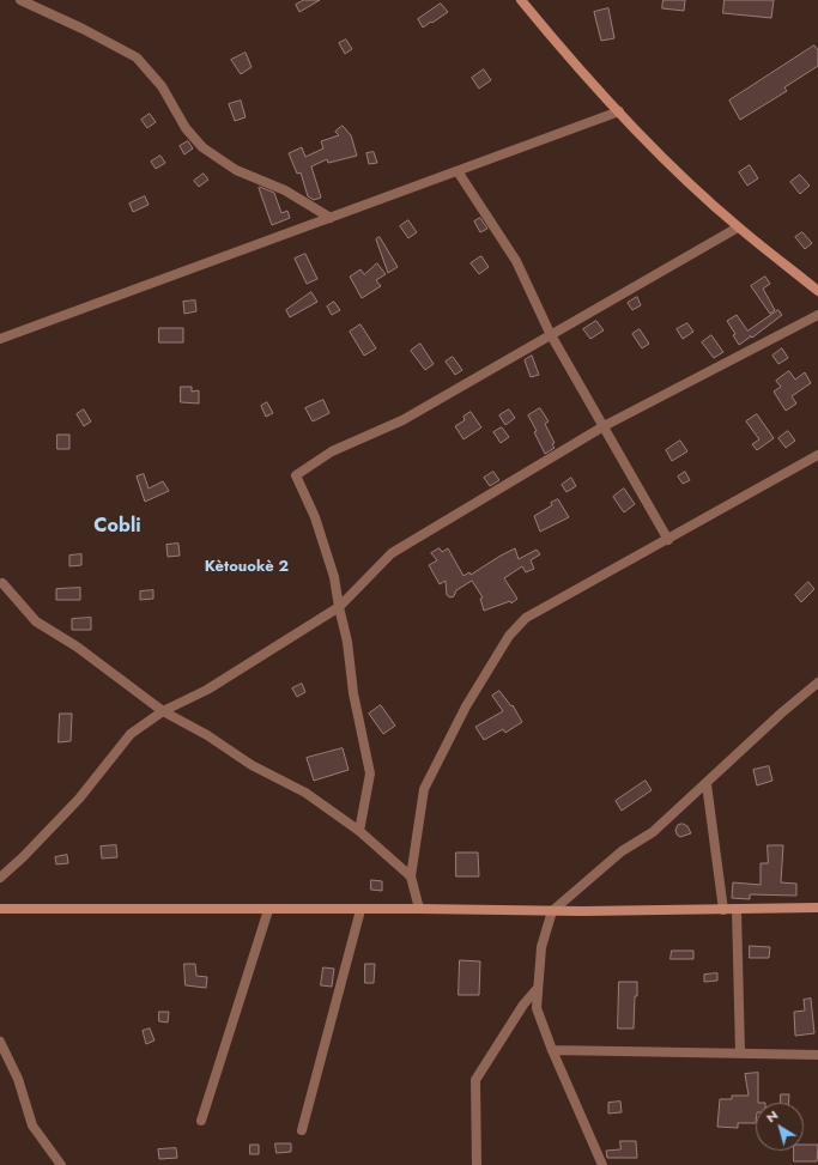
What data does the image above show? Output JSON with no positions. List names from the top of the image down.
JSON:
{
  "districts": ["Cobli", "Kètouokè 2"],
  "north": "top left"
}
